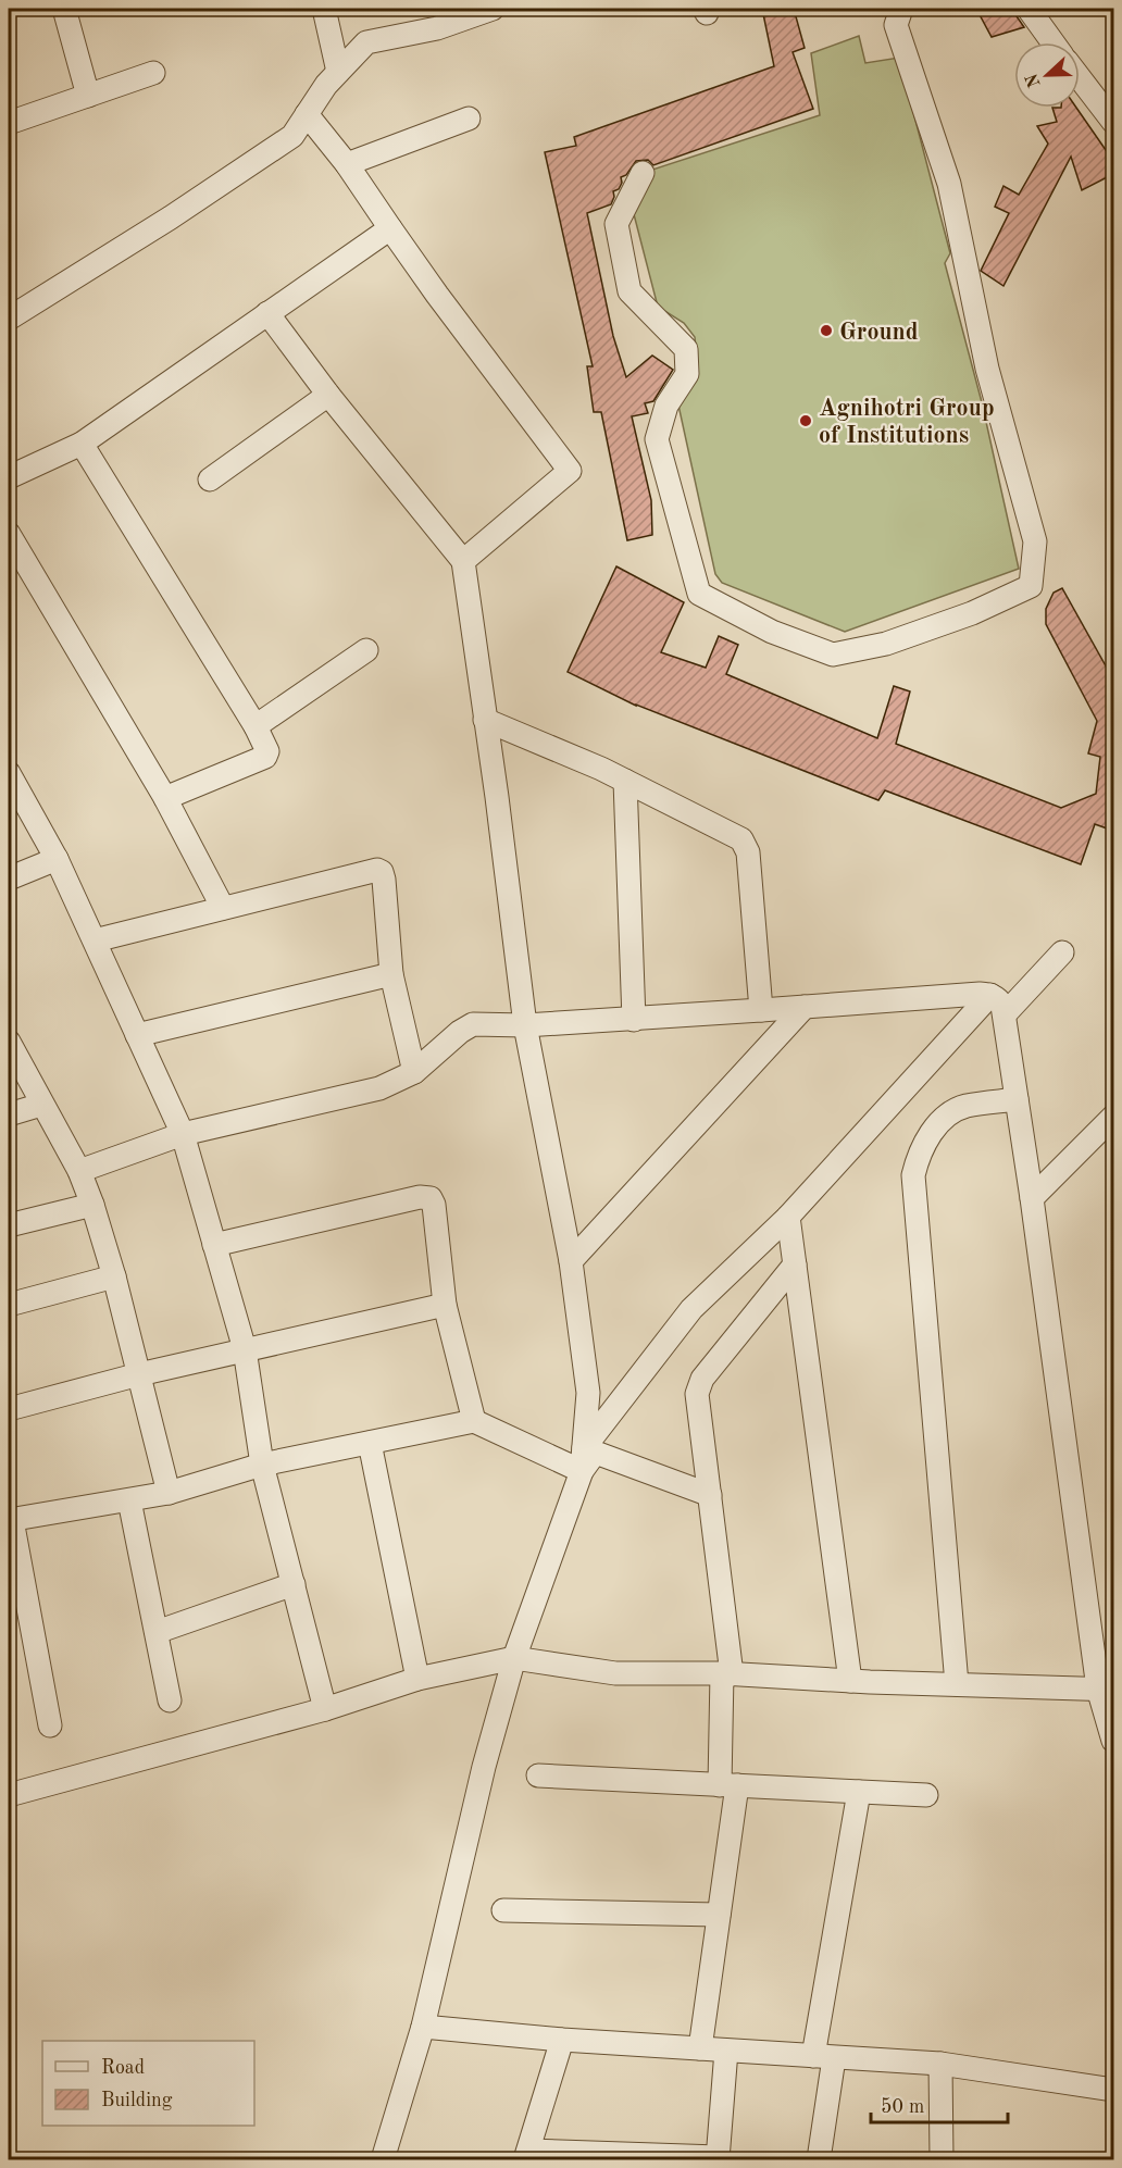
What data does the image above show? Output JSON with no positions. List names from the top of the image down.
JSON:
{
  "places": ["Ground", "Agnihotri Group of Institutions"],
  "legend": ["Road", "Building"],
  "scale_bar": "50 m",
  "north": "left"
}
